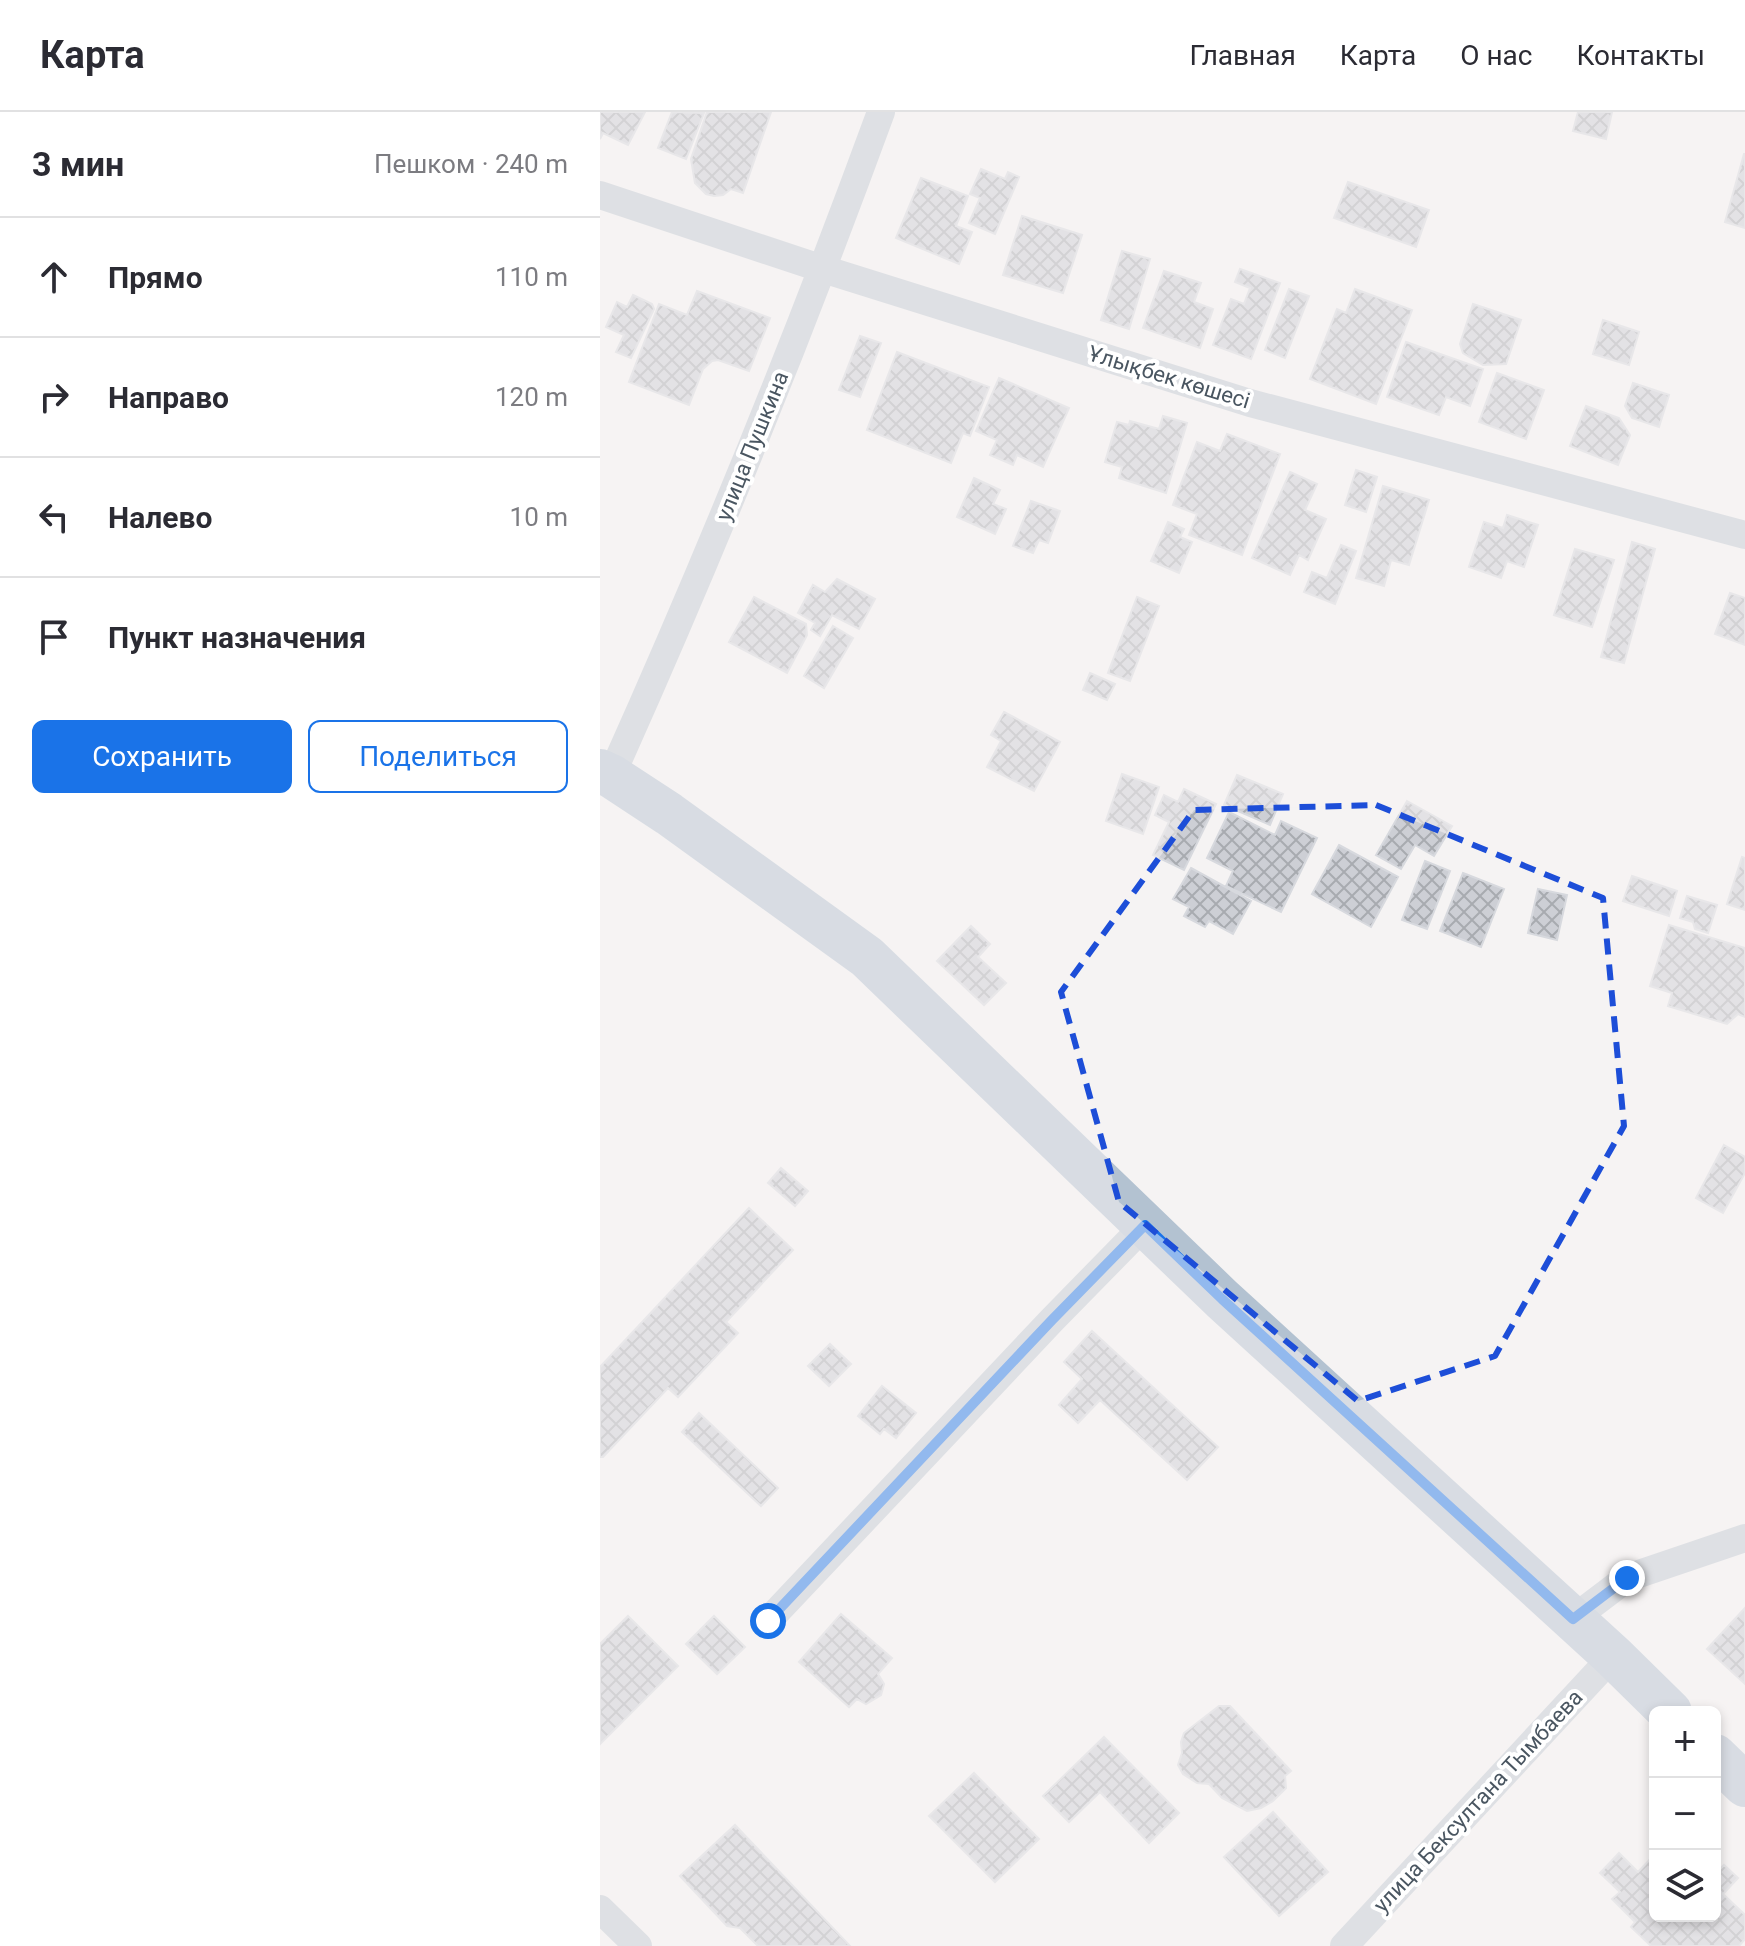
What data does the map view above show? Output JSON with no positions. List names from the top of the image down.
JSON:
{
  "streets": {
    "street": ["Ұлықбек көшесі", "улица Пушкина", "улица Бексултана Тымбаева"]
  },
  "crossings": [
    ["Ұлықбек көшесі", "улица Пушкина"]
  ],
  "page": {
    "header": "Карта",
    "nav": [
      "Главная",
      "Карта",
      "О нас",
      "Контакты"
    ],
    "heading": ["3 мин", "Пешком · 240 m"],
    "list": [
      ["Прямо", "110 m"],
      ["Направо", "120 m"],
      ["Налево", "10 m"],
      "Пункт назначения"
    ],
    "buttons": ["Сохранить", "Поделиться"],
    "map_buttons": ["+", "−"]
  }
}
